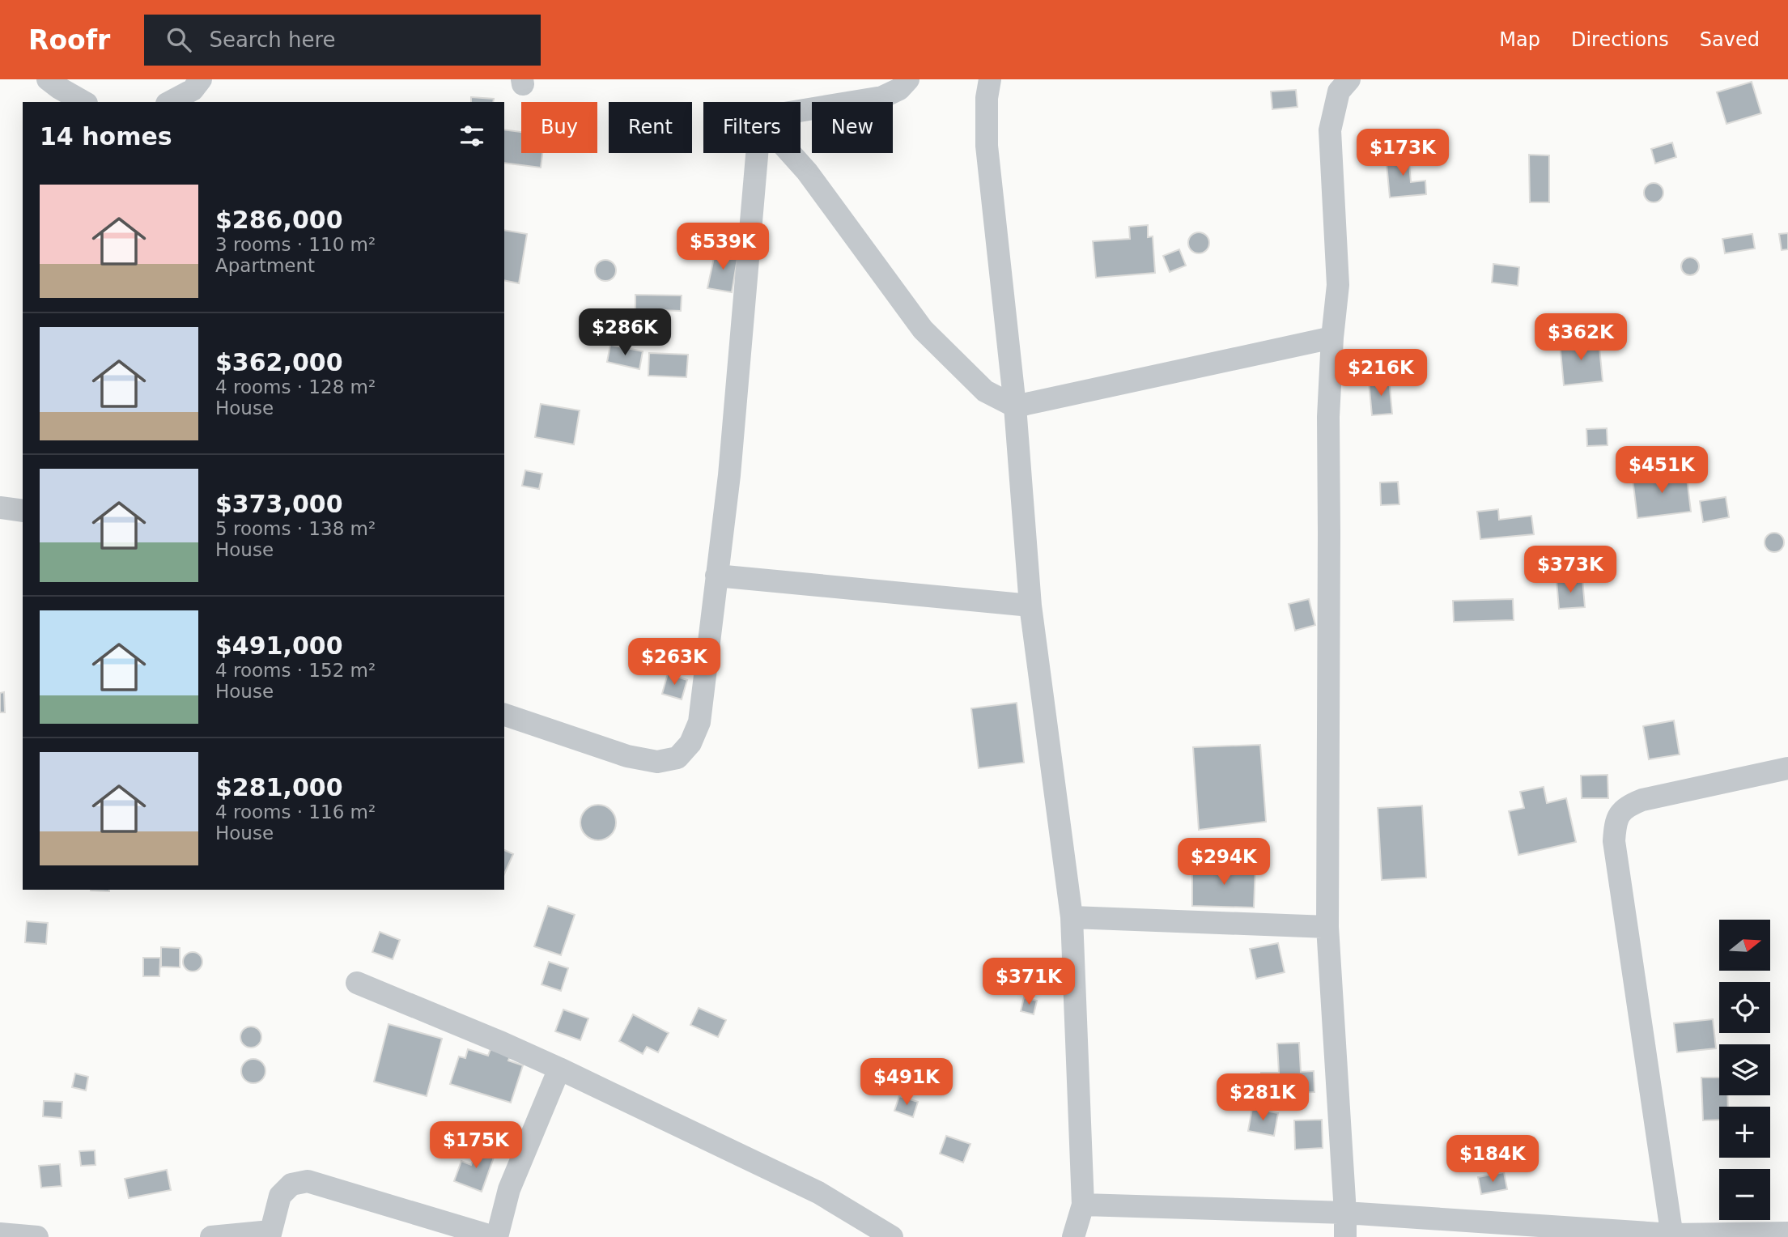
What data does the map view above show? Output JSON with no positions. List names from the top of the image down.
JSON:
{
  "north": "right",
  "page": {
    "header": "Roofr",
    "search": "Search here",
    "nav": ["Map", "Directions", "Saved"],
    "chip": [
      "Buy",
      "Rent",
      "Filters",
      "New"
    ],
    "heading": "14 homes",
    "price": [
      "$173K",
      "$539K",
      "$286K",
      "$362K",
      "$216K",
      "$451K",
      "$373K",
      "$263K",
      "$294K",
      "$371K",
      "$491K",
      "$281K",
      "$175K",
      "$184K"
    ],
    "list": [
      {
        "name": "$286,000",
        "note": "3 rooms · 110 m² · Apartment"
      },
      {
        "name": "$362,000",
        "note": "4 rooms · 128 m² · House"
      },
      {
        "name": "$373,000",
        "note": "5 rooms · 138 m² · House"
      },
      {
        "name": "$491,000",
        "note": "4 rooms · 152 m² · House"
      },
      {
        "name": "$281,000",
        "note": "4 rooms · 116 m² · House"
      }
    ],
    "map_buttons": ["+", "−"]
  }
}
